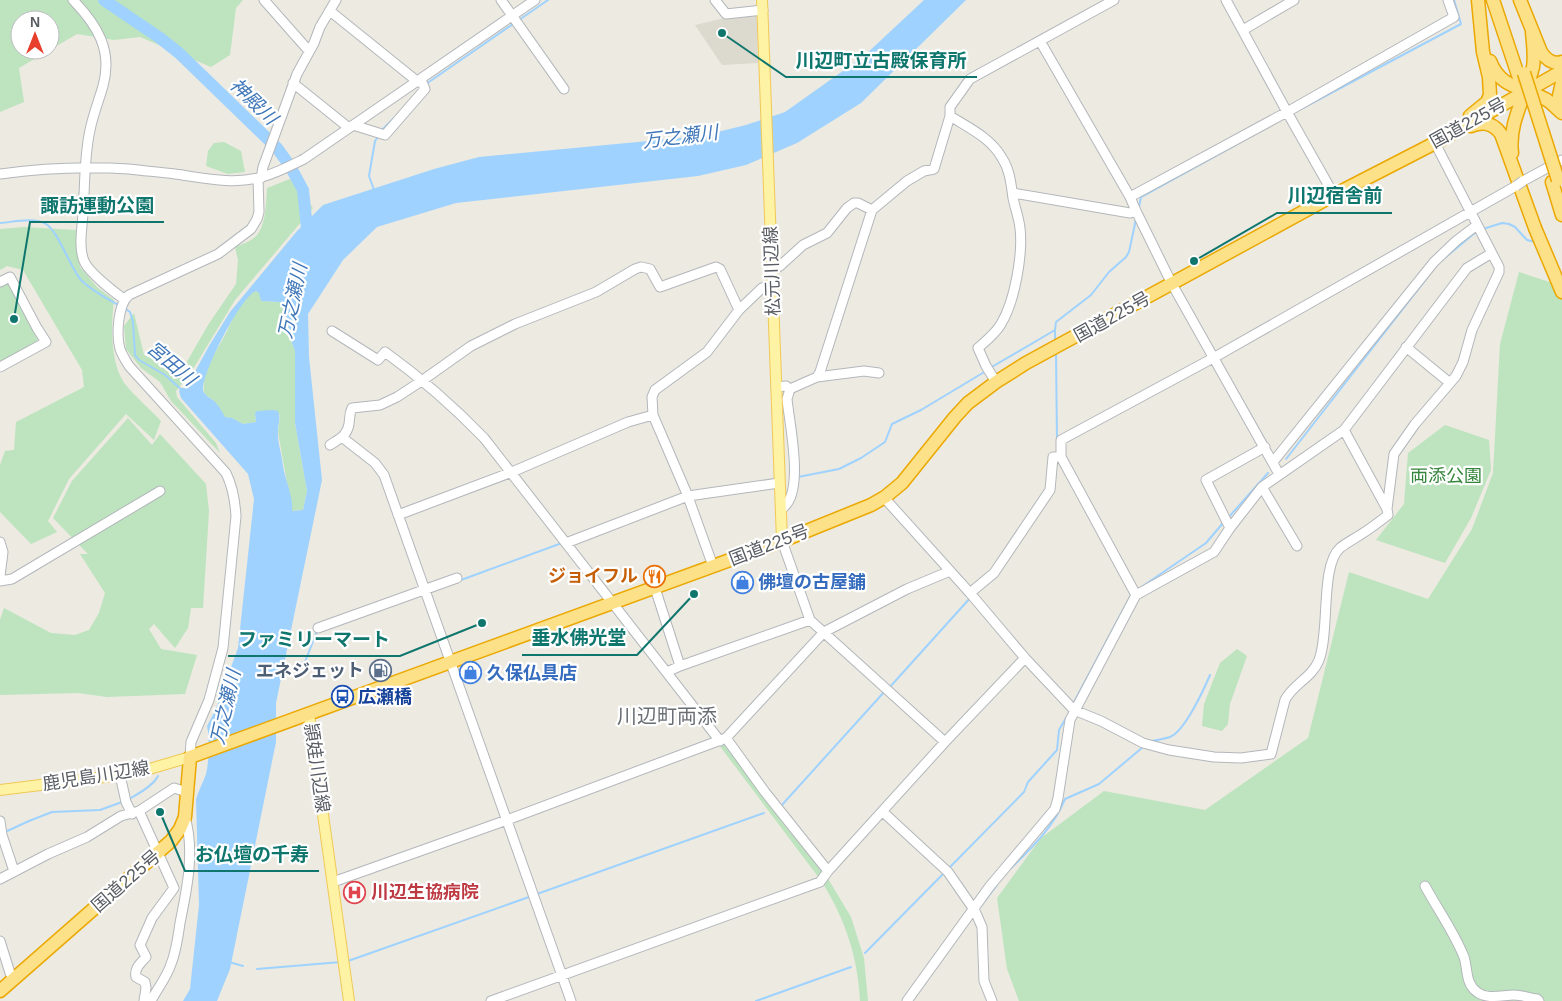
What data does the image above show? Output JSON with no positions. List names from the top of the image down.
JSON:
{
  "streets": {
    "highway": ["国道225号"],
    "main road": ["松元川辺線", "頴娃川辺線", "鹿児島川辺線"]
  },
  "crossings": [
    ["国道225号", "松元川辺線"],
    ["国道225号", "頴娃川辺線"],
    ["国道225号", "鹿児島川辺線"]
  ],
  "districts": ["川辺町両添"],
  "water": ["神殿川", "万之瀬川", "宮田川"],
  "parks": ["両添公園"],
  "places": {
    "other": [
      "川辺町立古殿保育所",
      "川辺宿舎前",
      "諏訪運動公園",
      "垂水佛光堂",
      "ファミリーマート",
      "お仏壇の千寿"
    ],
    "restaurant": ["ジョイフル"],
    "shop": ["佛壇の古屋鋪", "久保仏具店"],
    "fuel station": ["エネジェット"],
    "bus stop": ["広瀬橋"],
    "hospital": ["川辺生協病院"]
  },
  "north": "top"
}
